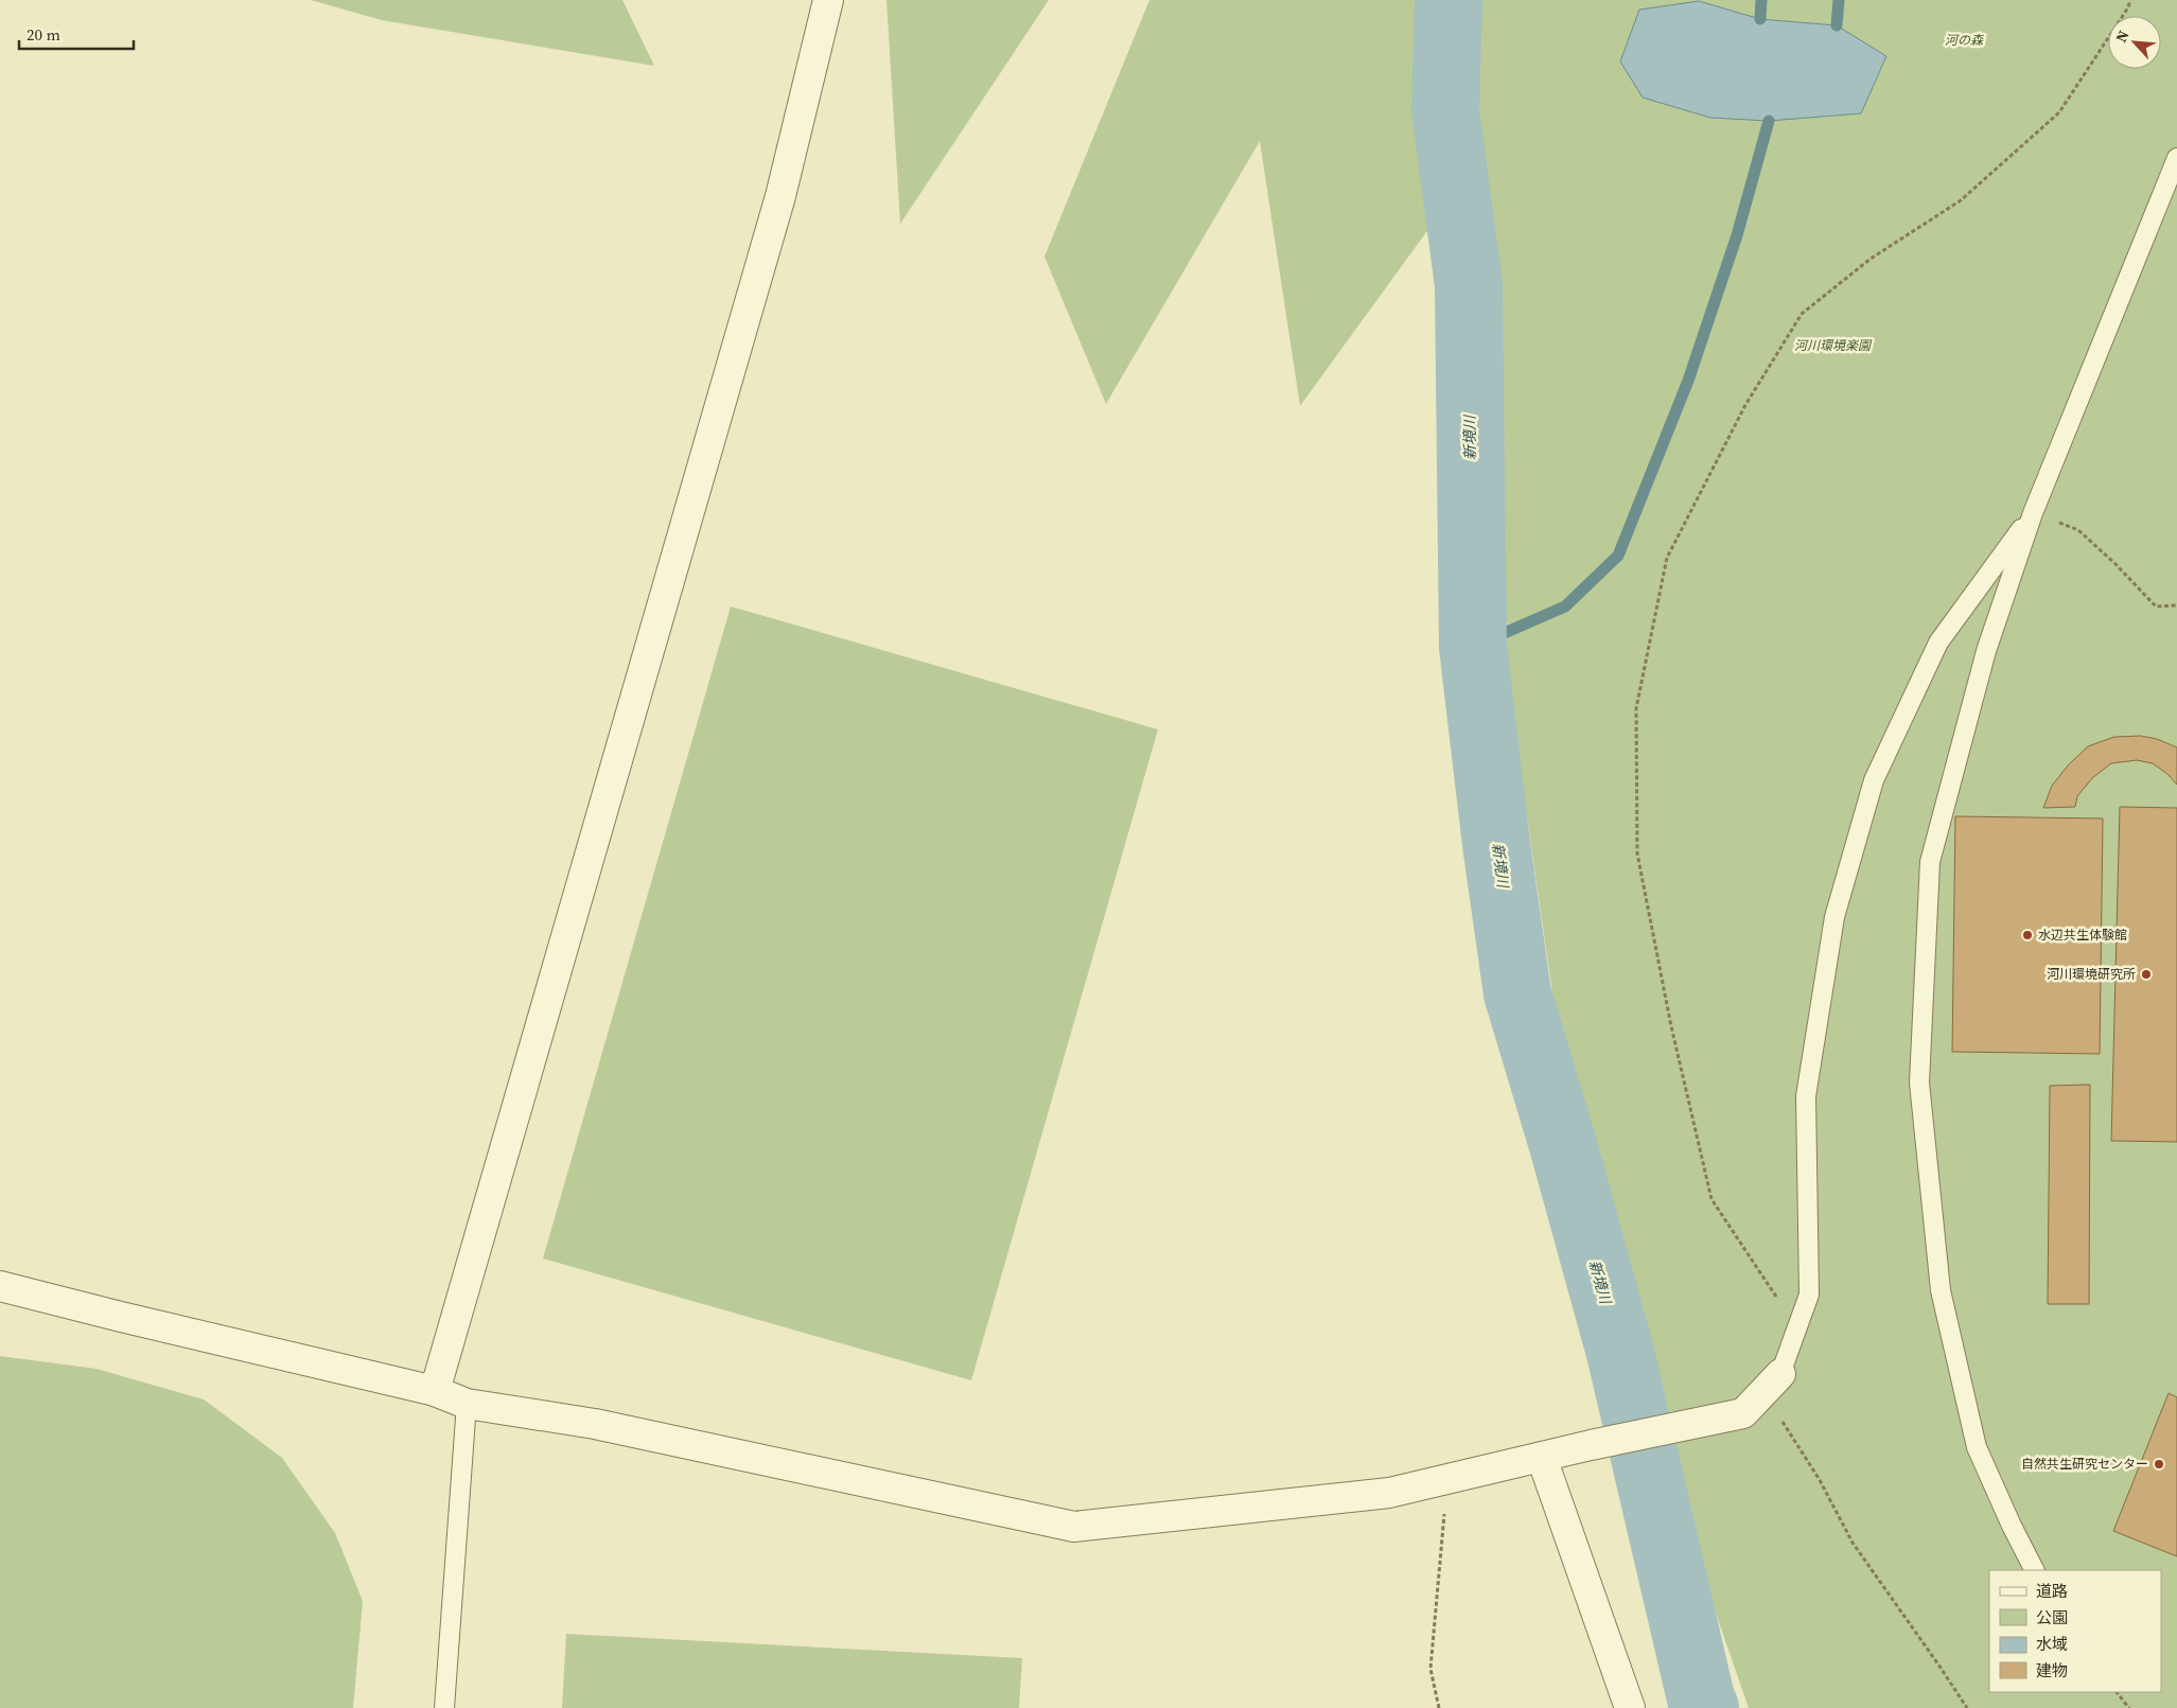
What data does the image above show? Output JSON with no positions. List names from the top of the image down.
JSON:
{
  "water": ["新境川"],
  "parks": ["河の森", "河川環境楽園"],
  "places": ["水辺共生体験館", "河川環境研究所", "自然共生研究センター"],
  "legend": [
    "道路",
    "公園",
    "水域",
    "建物"
  ],
  "scale_bar": "20 m",
  "north": "top left"
}
